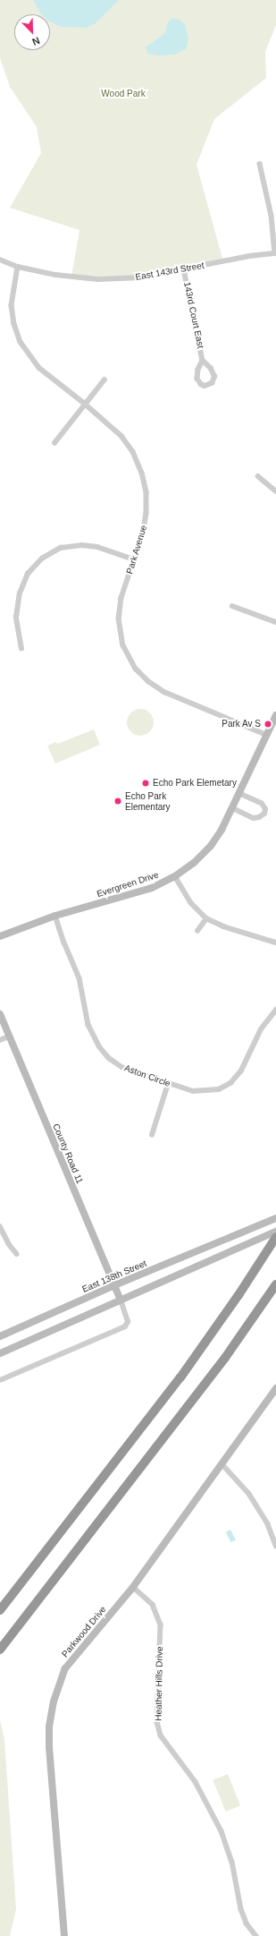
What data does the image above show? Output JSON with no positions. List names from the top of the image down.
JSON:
{
  "streets": {
    "street": [
      "East 143rd Street",
      "143rd Court East",
      "Park Avenue",
      "Evergreen Drive",
      "Aston Circle",
      "County Road 11",
      "East 138th Street",
      "Parkwood Drive",
      "Heather Hills Drive"
    ]
  },
  "crossings": [
    ["East 143rd Street", "143rd Court East"],
    ["East 143rd Street", "Park Avenue"],
    ["Park Avenue", "Evergreen Drive"],
    ["Evergreen Drive", "Aston Circle"],
    ["County Road 11", "East 138th Street"],
    ["Parkwood Drive", "Heather Hills Drive"]
  ],
  "parks": ["Wood Park"],
  "places": ["Park Av S", "Echo Park Elemetary", "Echo Park Elementary"],
  "north": "bottom right"
}
